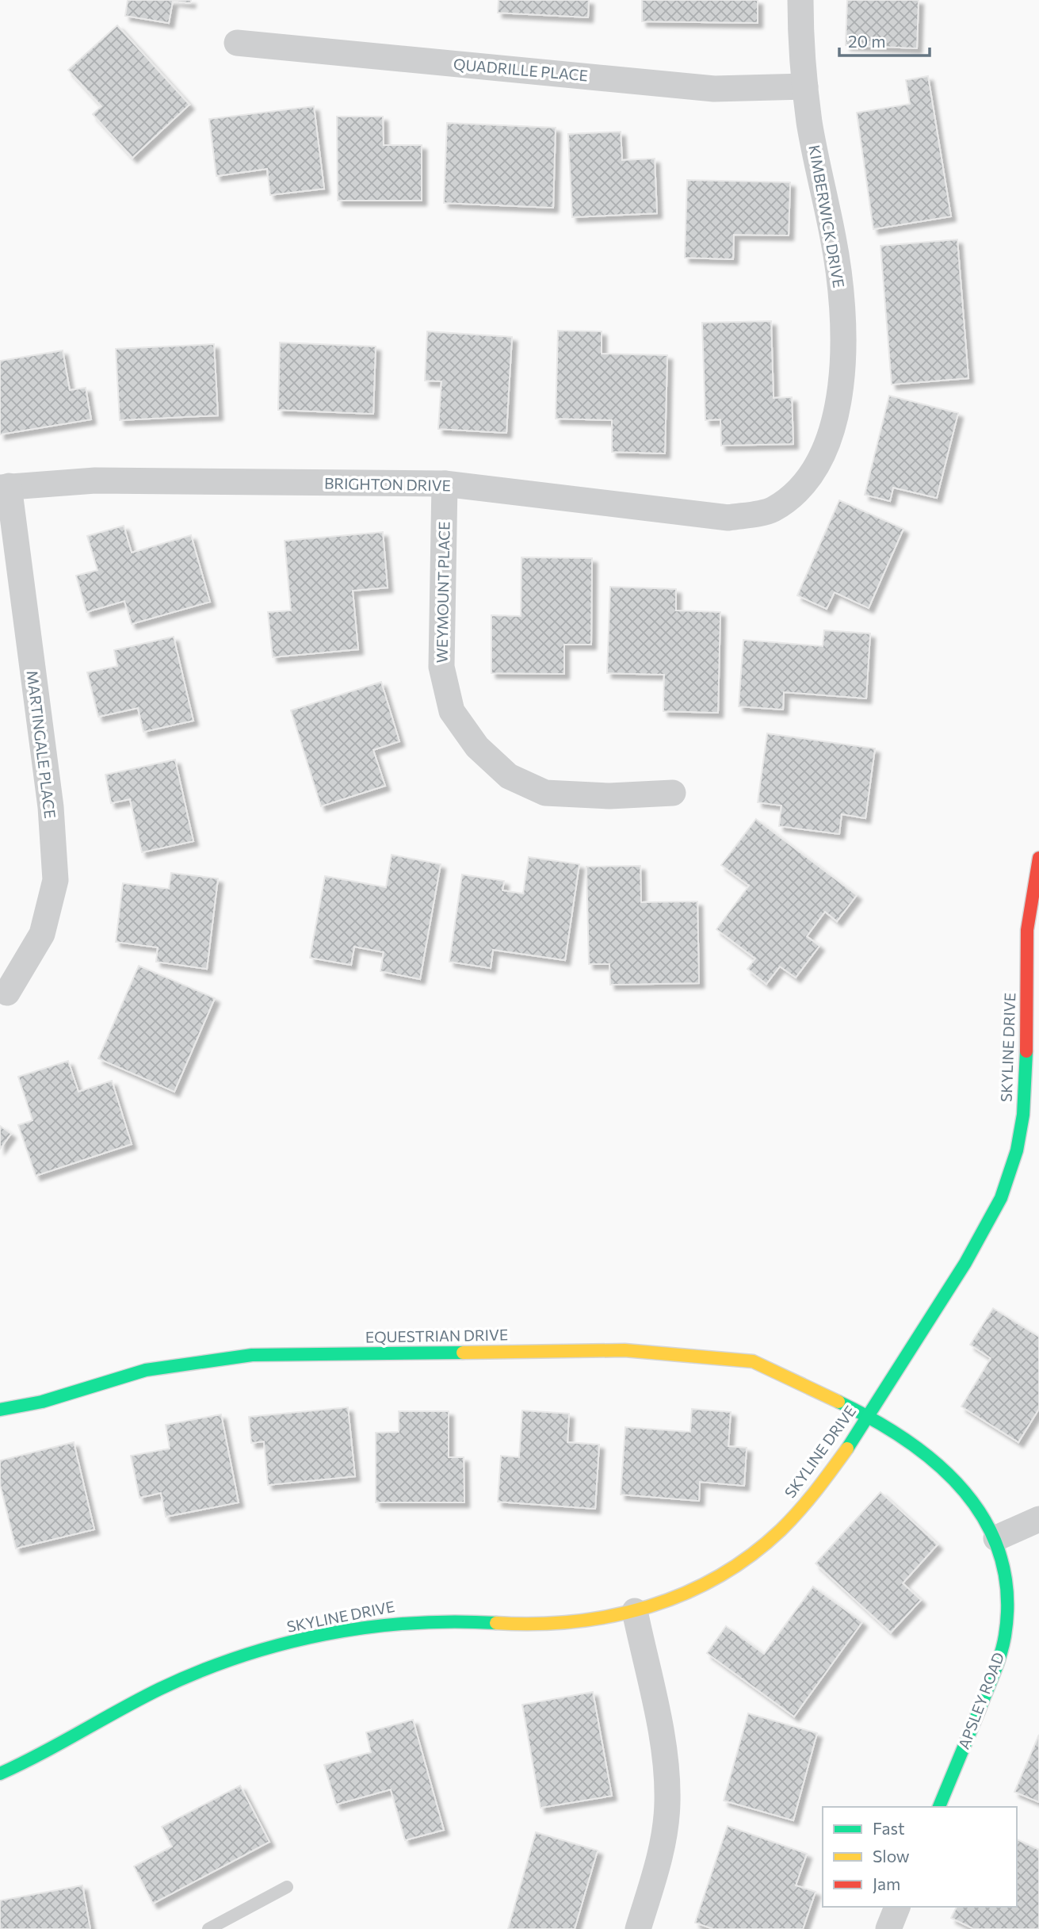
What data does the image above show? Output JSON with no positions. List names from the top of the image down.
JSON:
{
  "streets": {
    "street": [
      "QUADRILLE PLACE",
      "KIMBERWICK DRIVE",
      "BRIGHTON DRIVE",
      "WEYMOUNT PLACE",
      "MARTINGALE PLACE",
      "SKYLINE DRIVE",
      "EQUESTRIAN DRIVE",
      "APSLEY ROAD"
    ]
  },
  "crossings": [
    ["QUADRILLE PLACE", "KIMBERWICK DRIVE"],
    ["KIMBERWICK DRIVE", "BRIGHTON DRIVE"],
    ["BRIGHTON DRIVE", "WEYMOUNT PLACE"],
    ["BRIGHTON DRIVE", "MARTINGALE PLACE"],
    ["SKYLINE DRIVE", "EQUESTRIAN DRIVE"],
    ["SKYLINE DRIVE", "APSLEY ROAD"],
    ["EQUESTRIAN DRIVE", "APSLEY ROAD"]
  ],
  "legend": ["Fast", "Slow", "Jam"],
  "scale_bar": "20 m"
}
